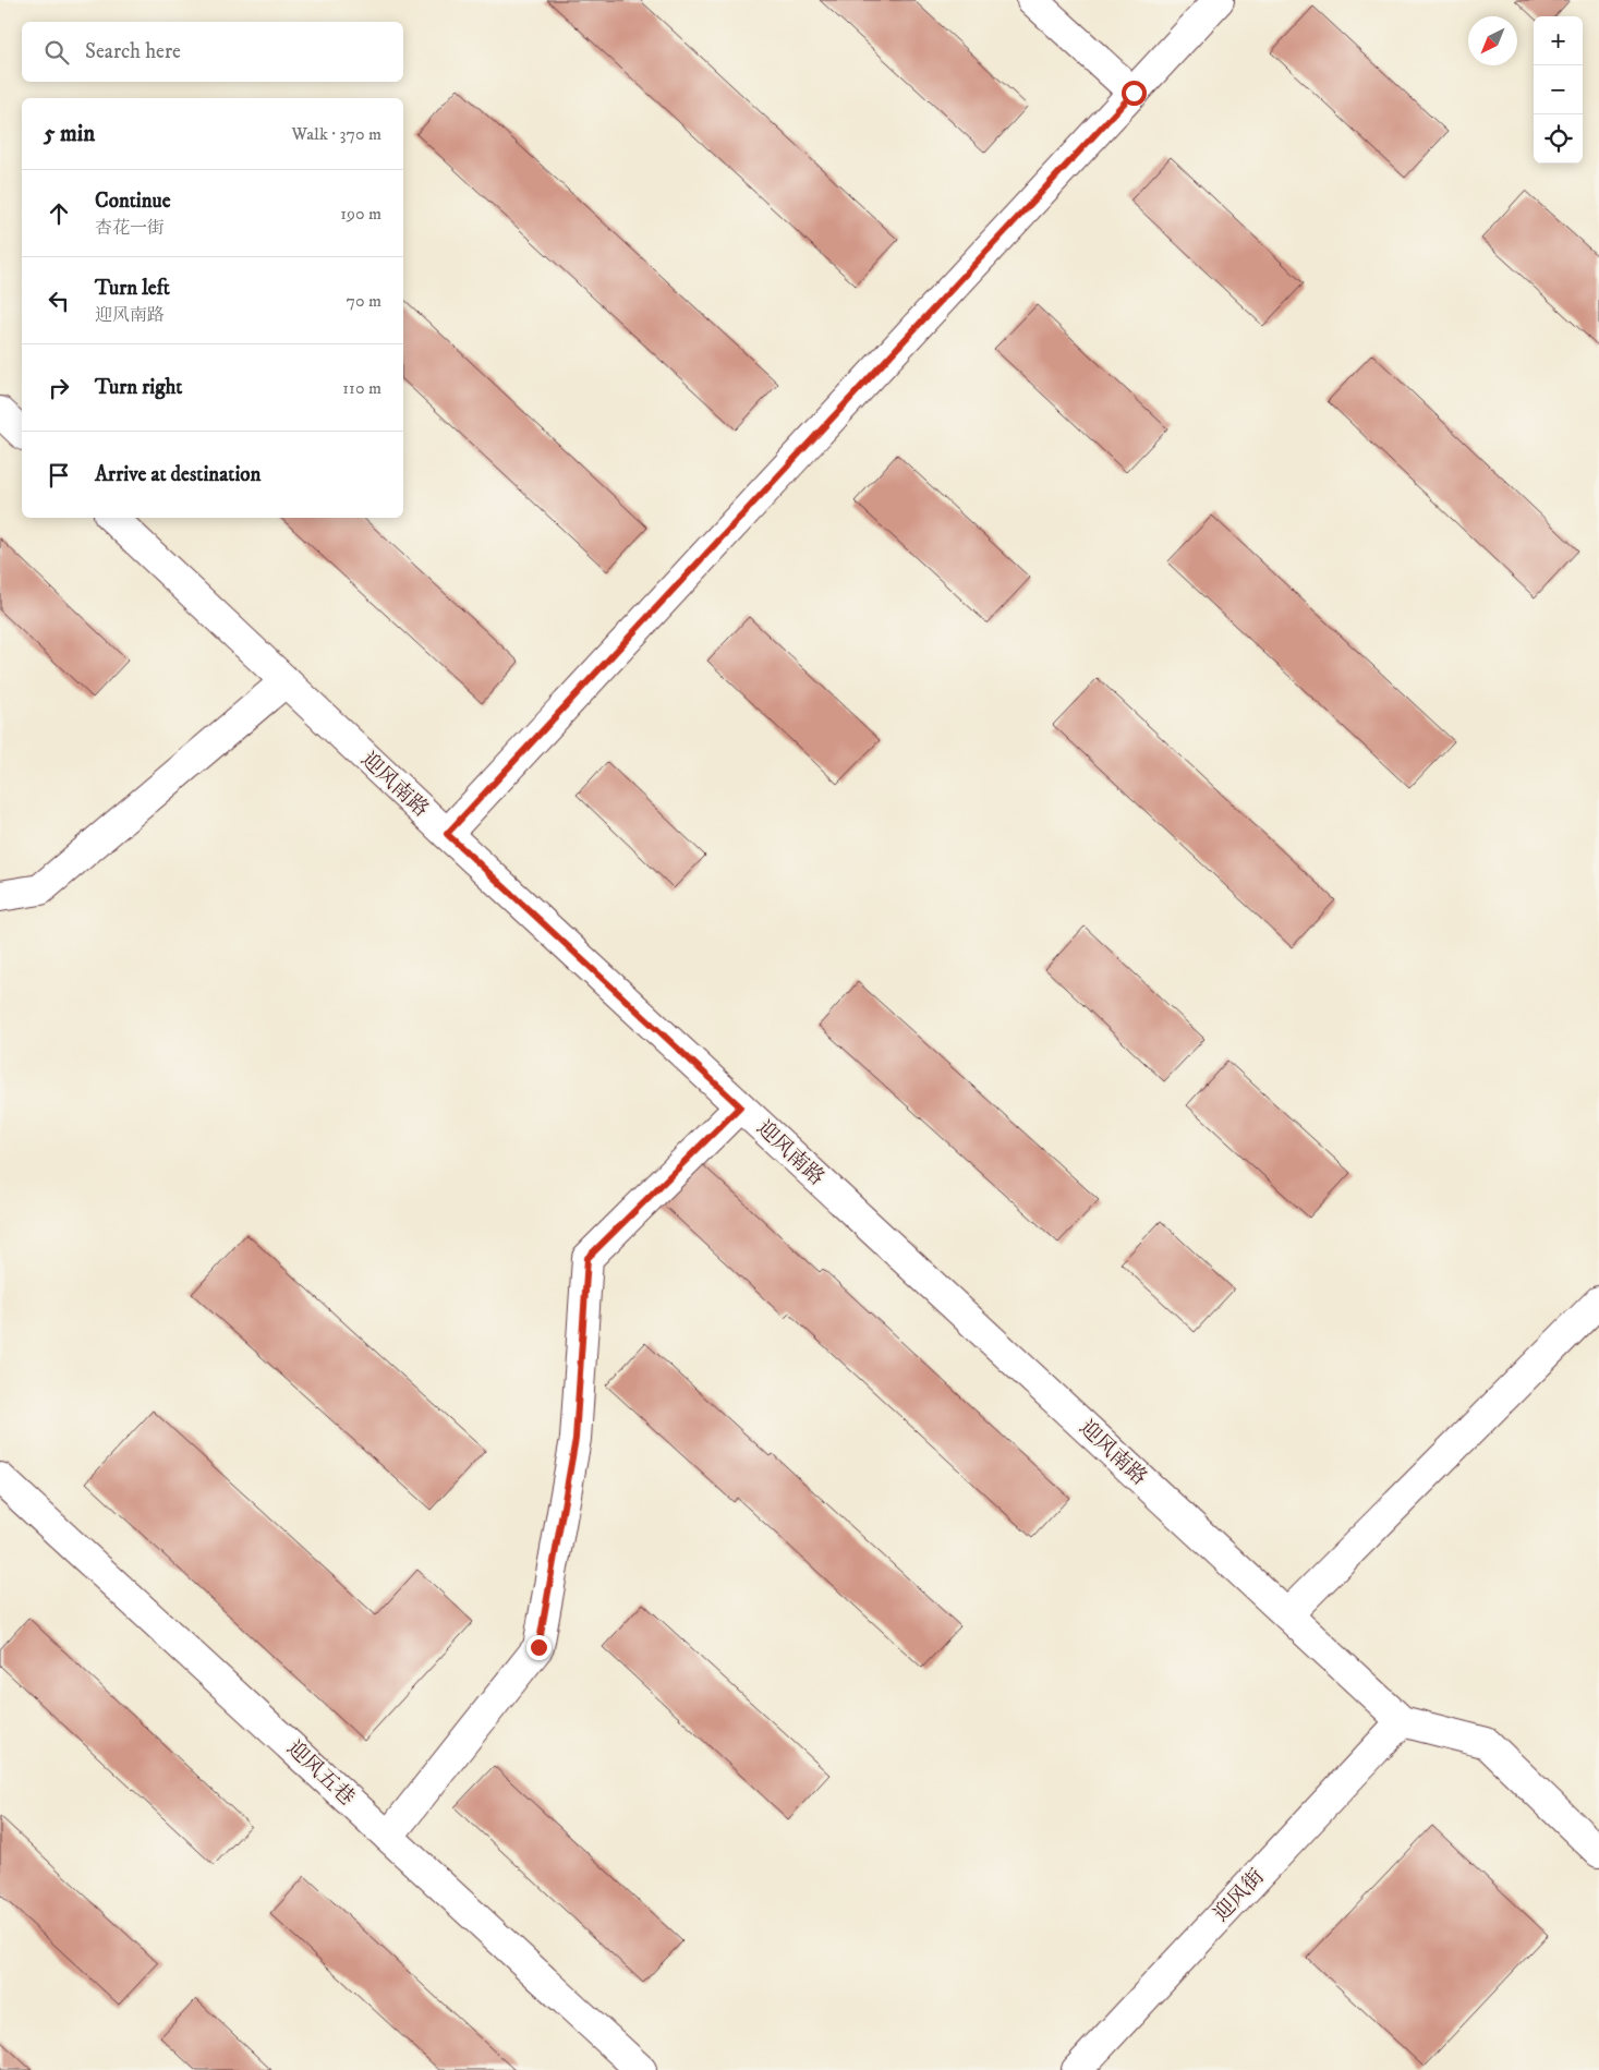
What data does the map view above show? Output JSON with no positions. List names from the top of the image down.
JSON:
{
  "streets": {
    "street": ["迎风南路", "迎风五巷", "迎风街"]
  },
  "crossings": [
    ["迎风南路", "迎风街"]
  ],
  "north": "bottom left",
  "page": {
    "map_buttons": ["+", "−"],
    "search": "Search here",
    "heading": ["5 min", "Walk · 370 m"],
    "list": [
      ["Continue", "杏花一街", "190 m"],
      ["Turn left", "迎风南路", "70 m"],
      ["Turn right", "110 m"],
      "Arrive at destination"
    ]
  }
}
